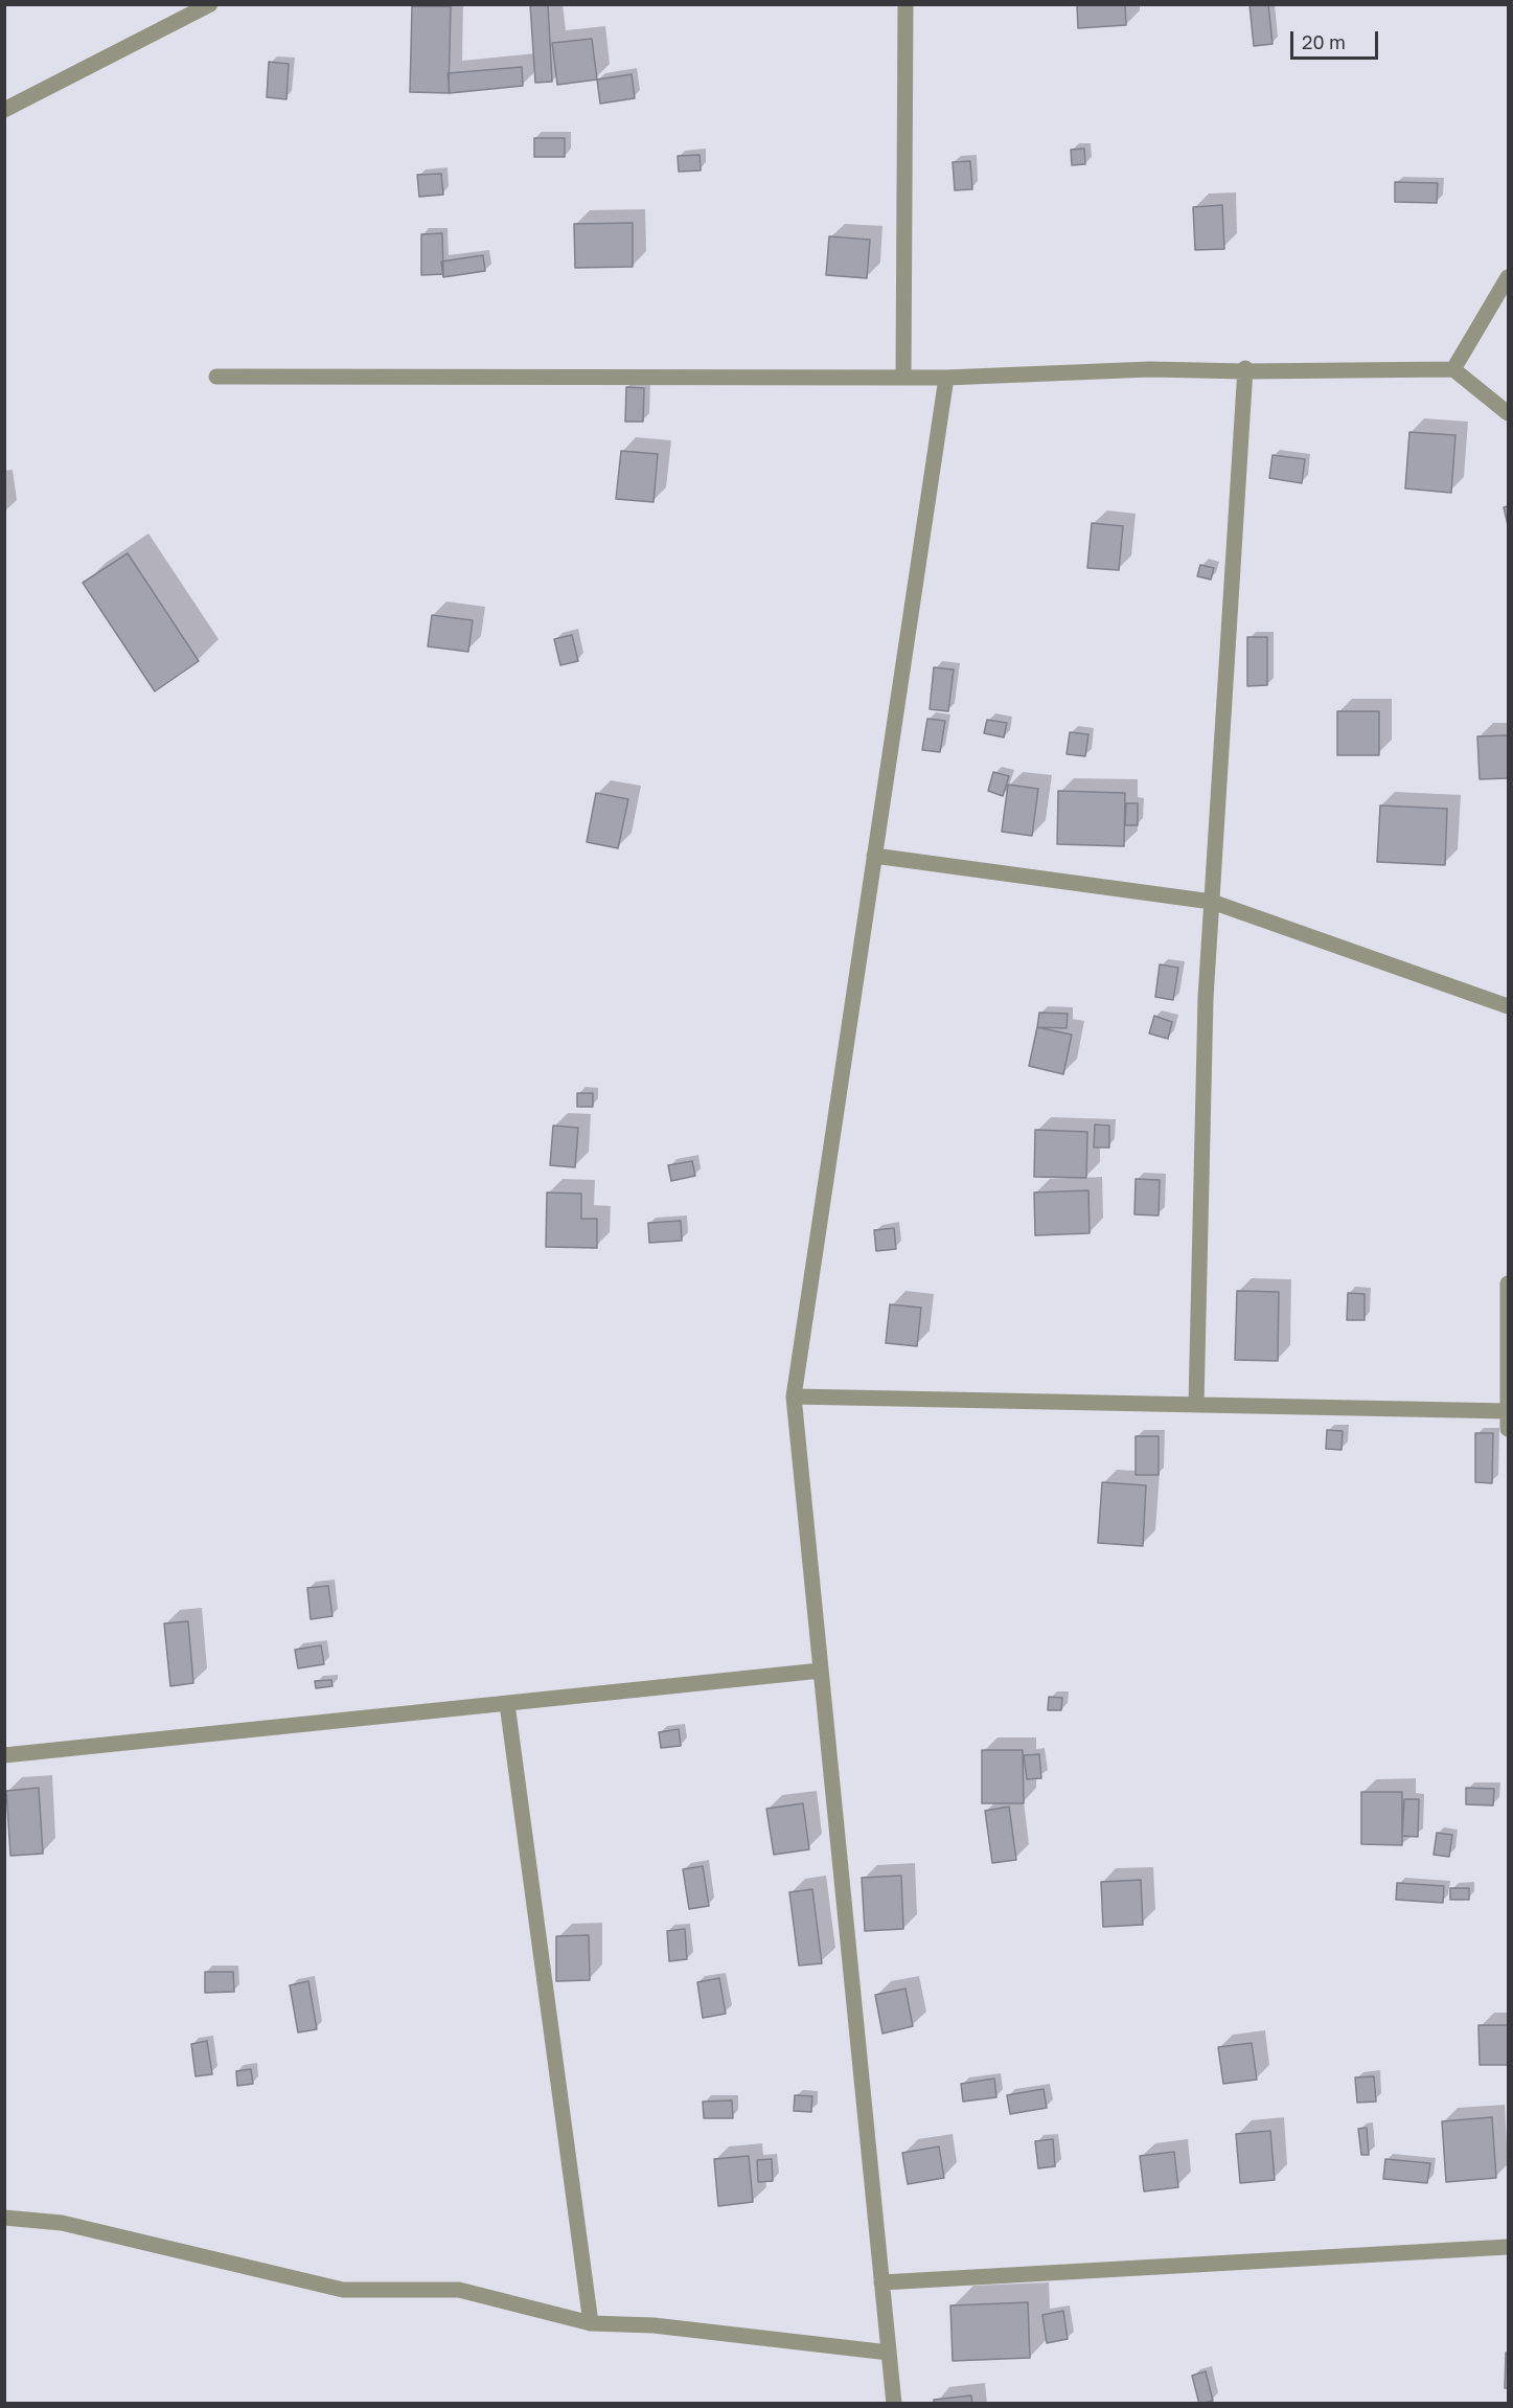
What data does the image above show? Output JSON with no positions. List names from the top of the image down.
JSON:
{
  "scale_bar": "20 m"
}
